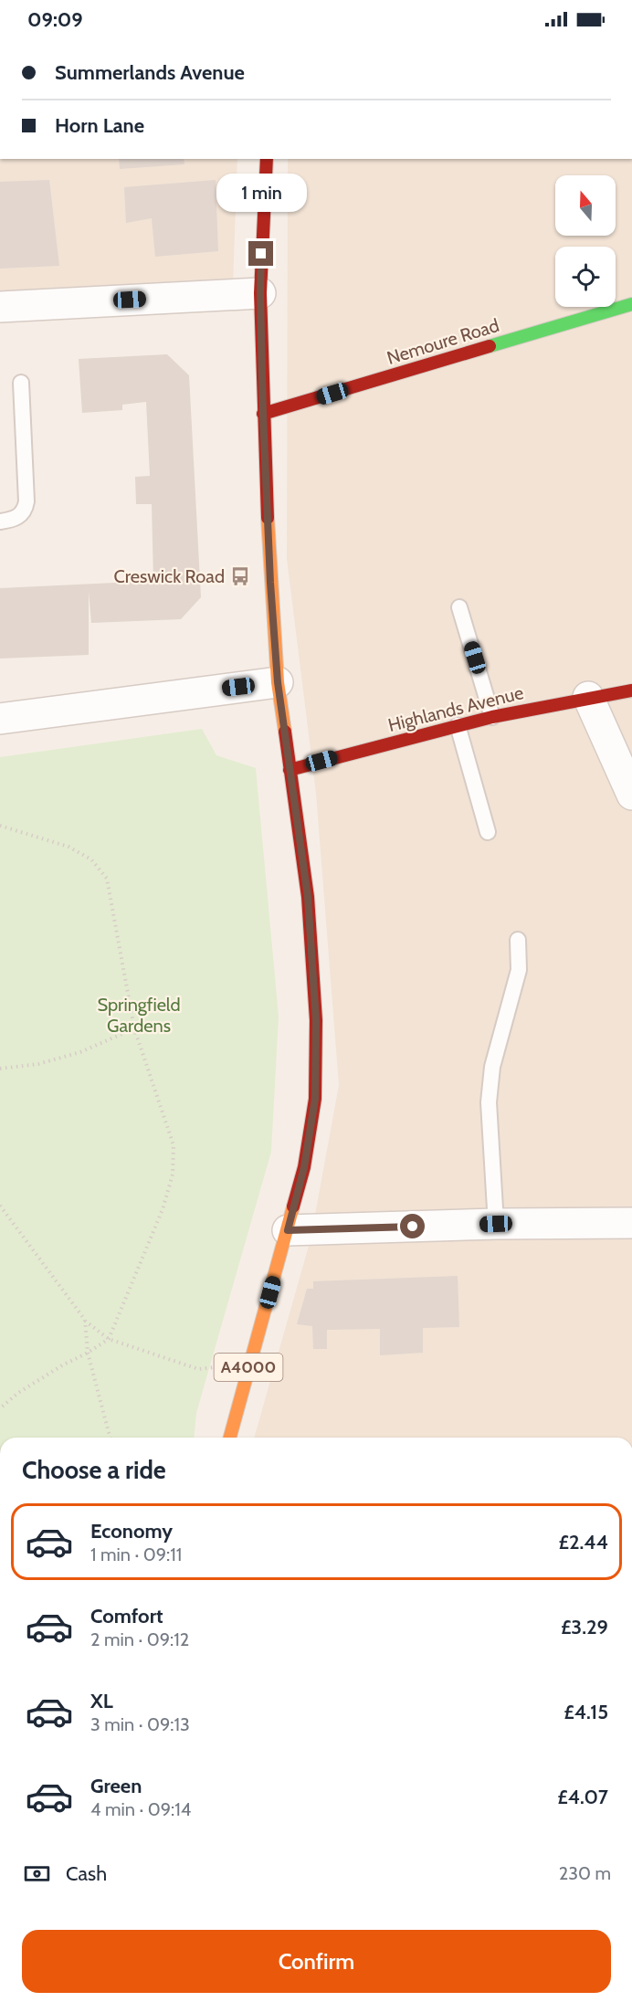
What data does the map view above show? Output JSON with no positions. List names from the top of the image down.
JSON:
{
  "streets": {
    "main road": ["Nemoure Road", "Highlands Avenue", "A4000"]
  },
  "crossings": [
    ["Nemoure Road", "A4000"],
    ["Highlands Avenue", "A4000"]
  ],
  "parks": ["Springfield Gardens"],
  "places": {
    "bus stop": ["Creswick Road"]
  },
  "north": "top",
  "page": {
    "status": "09:09",
    "banner": ["Summerlands Avenue", "Horn Lane"],
    "bubble": "1 min",
    "heading": "Choose a ride",
    "list": [
      {
        "name": "Economy",
        "note": "1 min · 09:11",
        "value": "£2.44"
      },
      {
        "name": "Comfort",
        "note": "2 min · 09:12",
        "value": "£3.29"
      },
      {
        "name": "XL",
        "note": "3 min · 09:13",
        "value": "£4.15"
      },
      {
        "name": "Green",
        "note": "4 min · 09:14",
        "value": "£4.07"
      }
    ],
    "pay": ["Cash", "230 m"],
    "buttons": "Confirm"
  }
}
